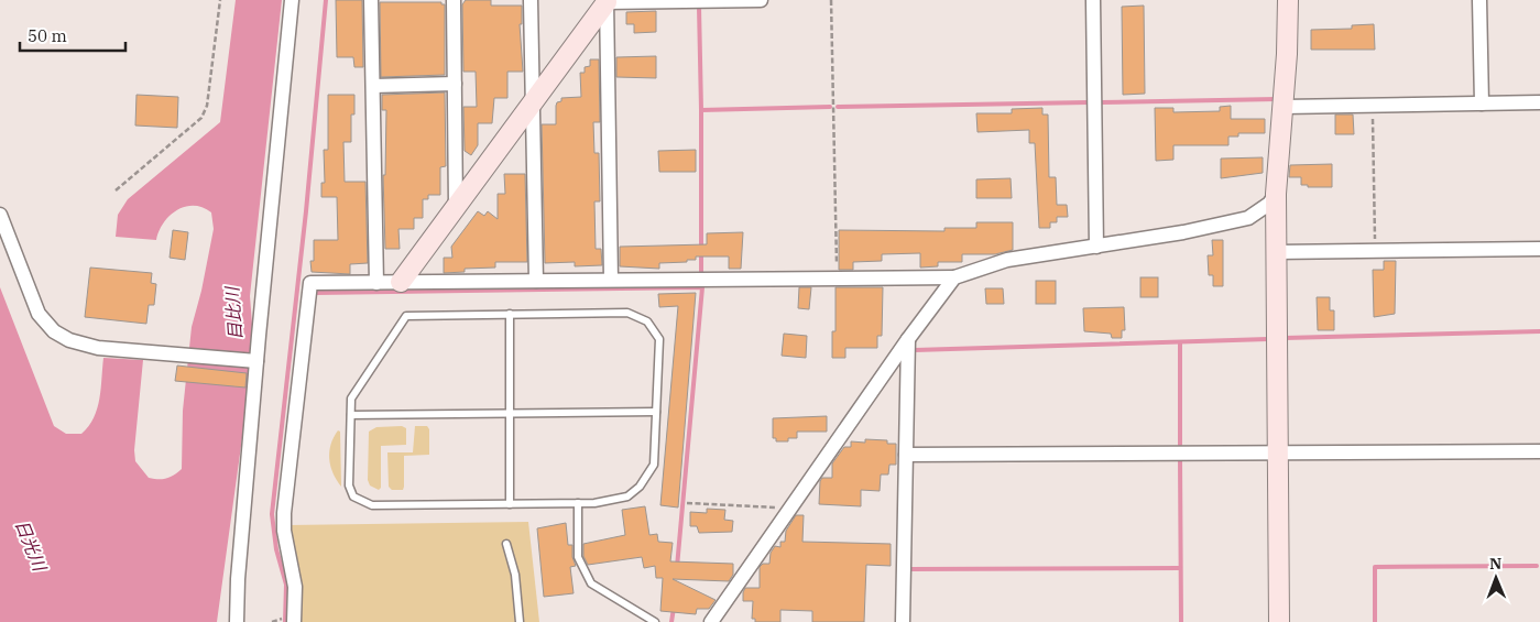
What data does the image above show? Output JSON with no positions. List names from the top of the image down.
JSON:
{
  "water": ["目比川", "日光川"],
  "scale_bar": "50 m",
  "north": "top"
}
